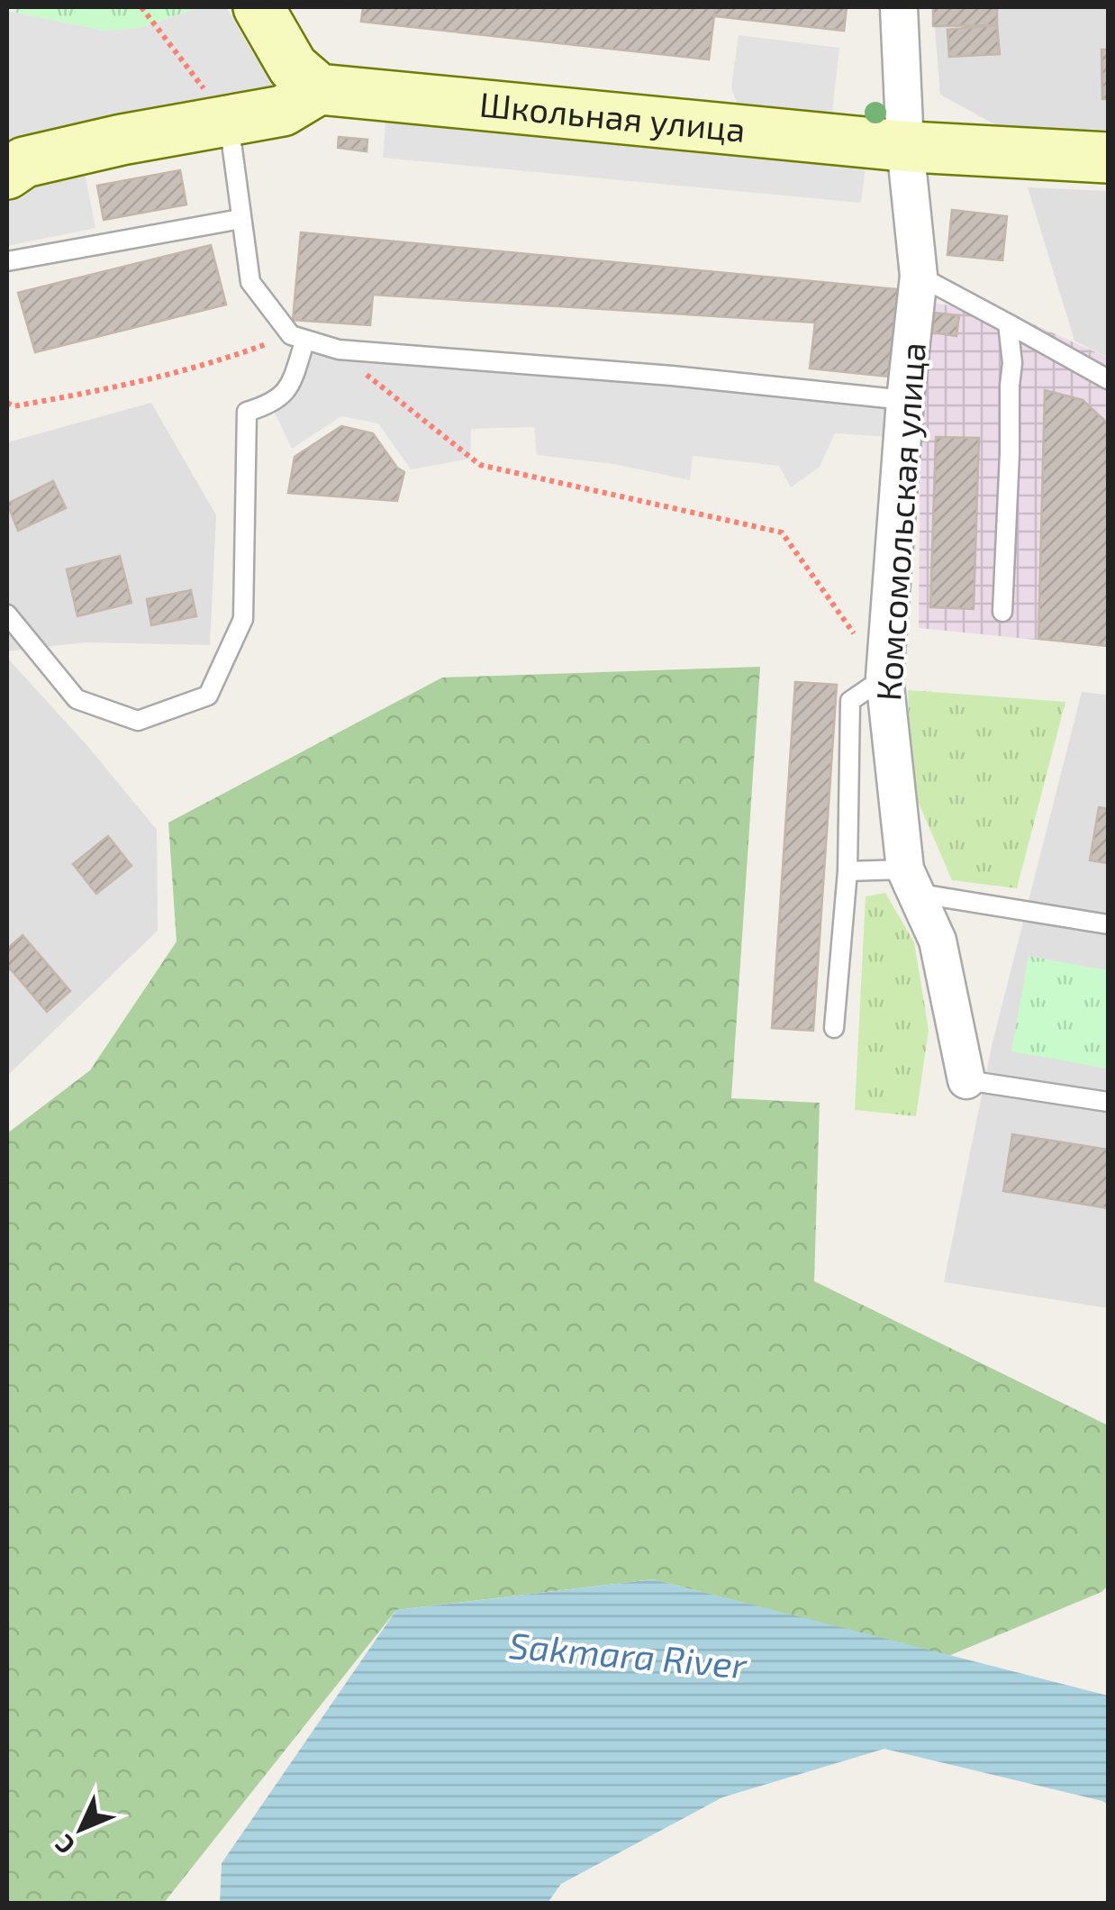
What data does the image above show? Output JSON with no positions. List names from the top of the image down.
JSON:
{
  "streets": {
    "street": ["Школьная улица", "Комсомольская улица"]
  },
  "crossings": [
    ["Школьная улица", "Комсомольская улица"]
  ],
  "water": ["Sakmara River"],
  "north": "bottom left"
}
